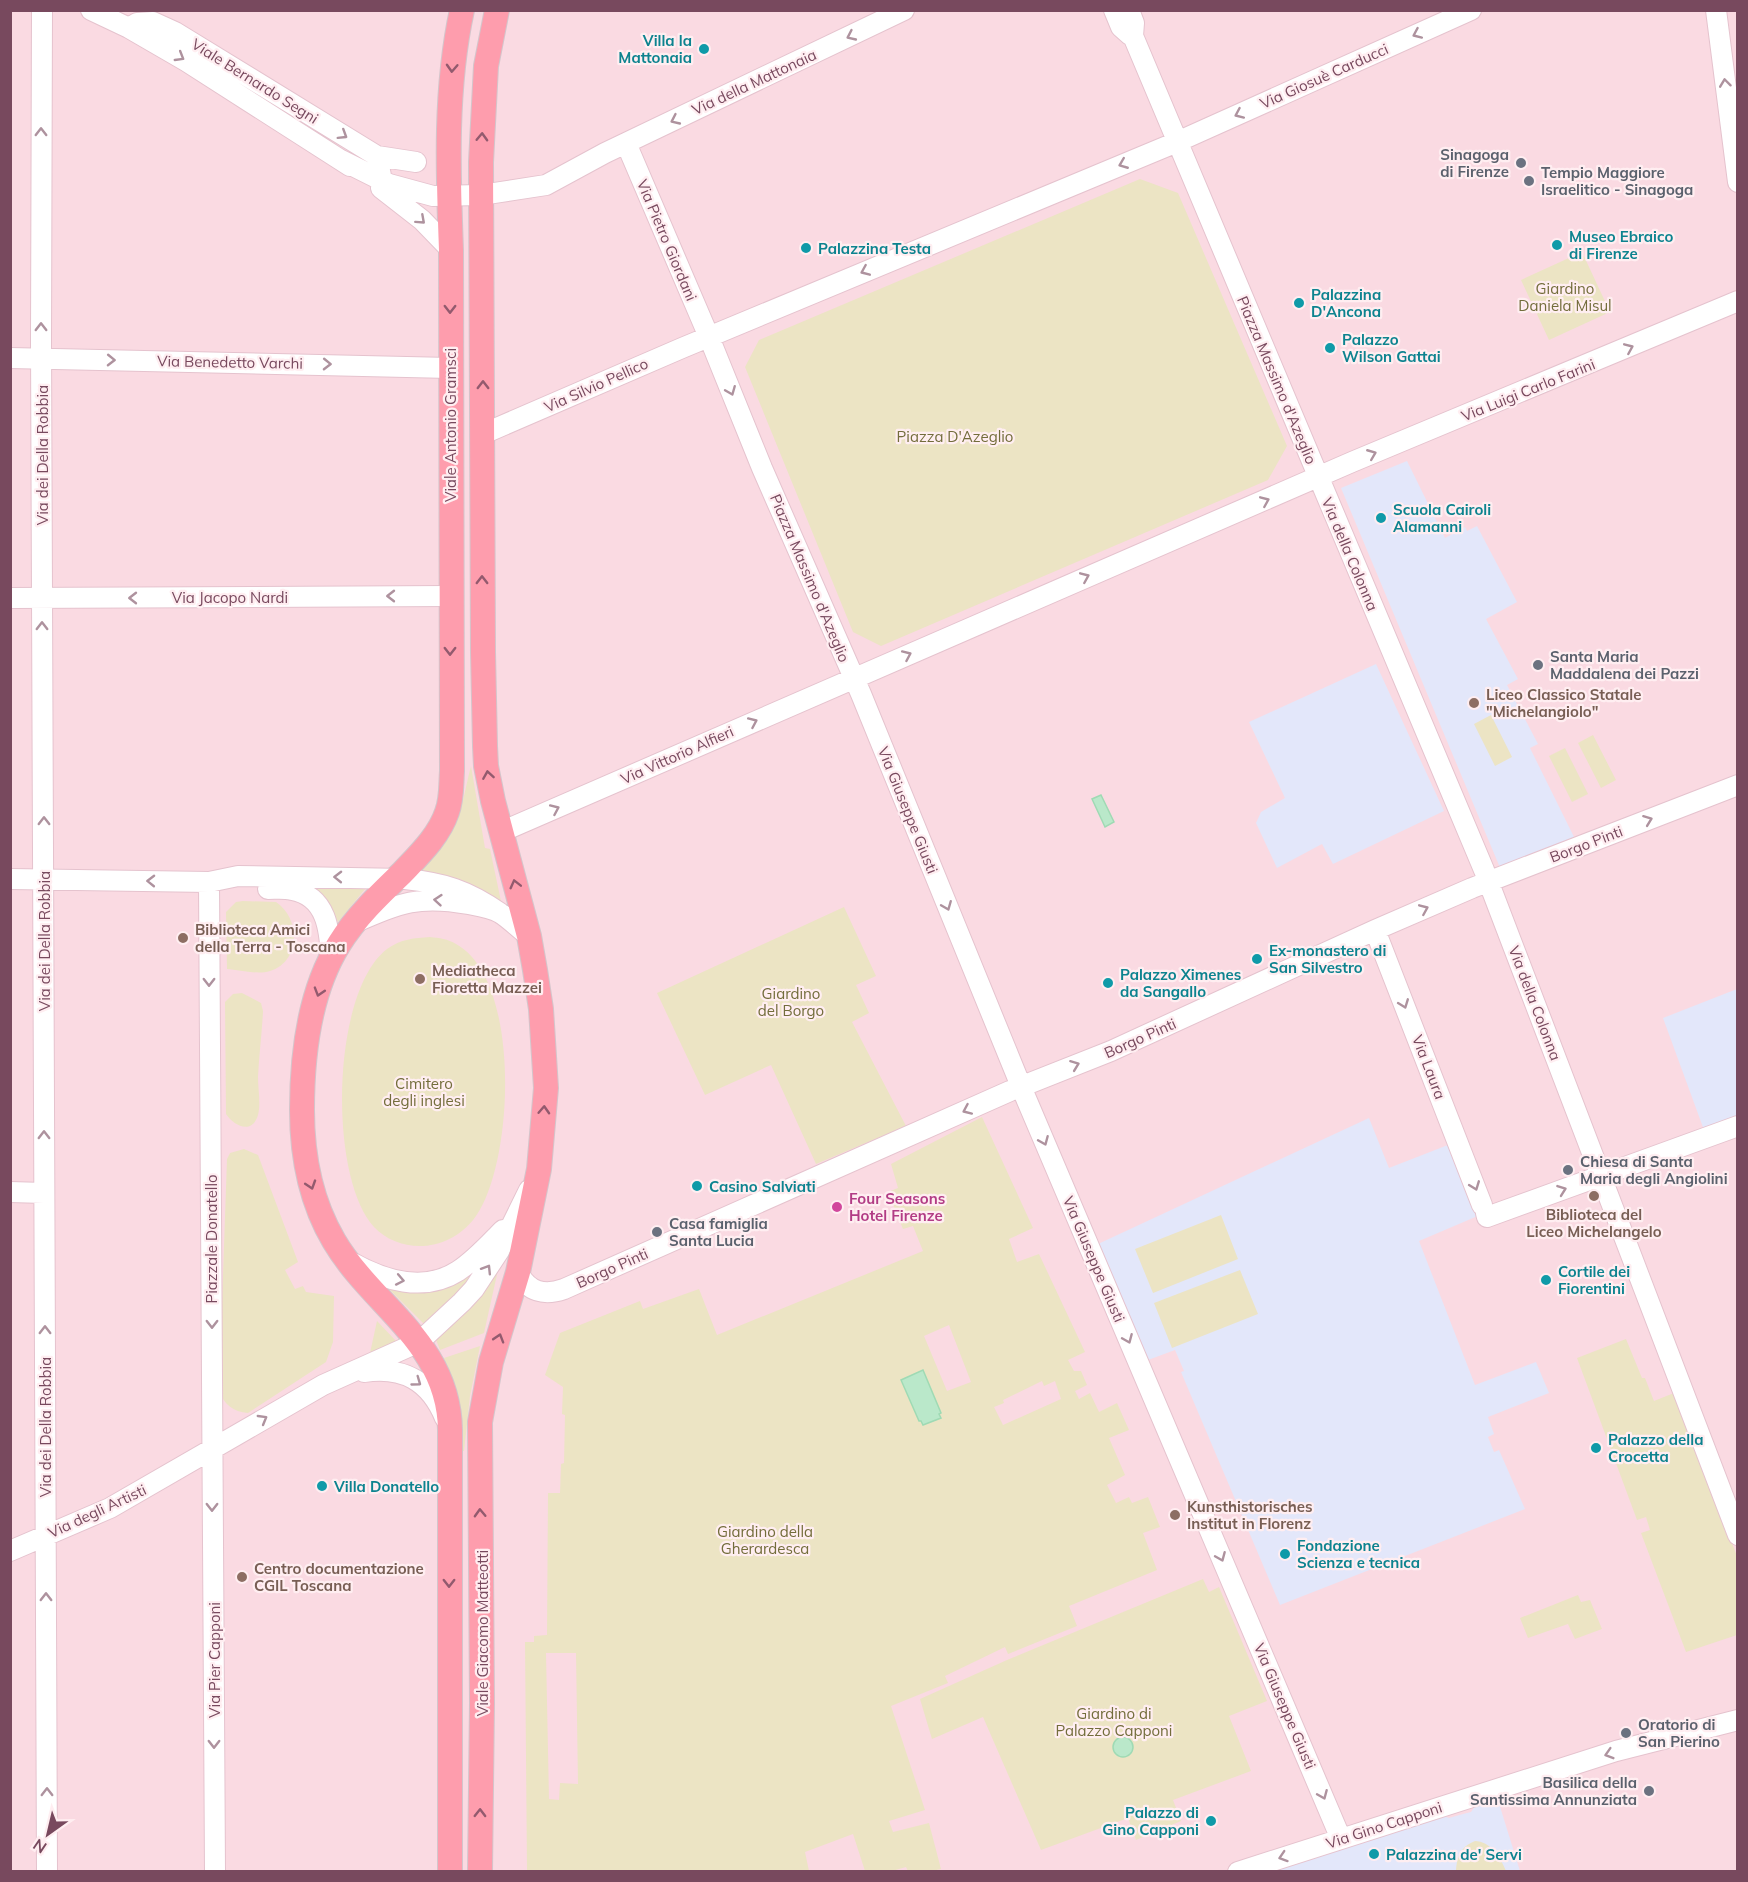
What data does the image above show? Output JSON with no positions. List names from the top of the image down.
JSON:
{
  "streets": {
    "main road": ["Viale Antonio Gramsci", "Viale Giacomo Matteotti"],
    "street": [
      "Via Giosuè Carducci",
      "Viale Bernardo Segni",
      "Via della Mattonaia",
      "Via Pietro Giordani",
      "Via Benedetto Varchi",
      "Piazza Massimo d'Azeglio",
      "Via Silvio Pellico",
      "Via Luigi Carlo Farini",
      "Via dei Della Robbia",
      "Via della Colonna",
      "Via Jacopo Nardi",
      "Via Vittorio Alfieri",
      "Via Giuseppe Giusti",
      "Borgo Pinti",
      "Via Laura",
      "Piazzale Donatello",
      "Via degli Artisti",
      "Via Pier Capponi",
      "Via Gino Capponi"
    ]
  },
  "crossings": [
    ["Via Giosuè Carducci", "Piazza Massimo d'Azeglio"],
    ["Viale Bernardo Segni", "Via della Mattonaia"],
    ["Viale Bernardo Segni", "Viale Antonio Gramsci"],
    ["Via della Mattonaia", "Via Pietro Giordani"],
    ["Via Pietro Giordani", "Piazza Massimo d'Azeglio"],
    ["Via Pietro Giordani", "Via Silvio Pellico"],
    ["Via Benedetto Varchi", "Viale Antonio Gramsci"],
    ["Via Benedetto Varchi", "Via dei Della Robbia"],
    ["Piazza Massimo d'Azeglio", "Via Silvio Pellico"],
    ["Piazza Massimo d'Azeglio", "Via Luigi Carlo Farini"],
    ["Piazza Massimo d'Azeglio", "Via della Colonna"],
    ["Piazza Massimo d'Azeglio", "Via Vittorio Alfieri"],
    ["Piazza Massimo d'Azeglio", "Via Giuseppe Giusti"],
    ["Via Luigi Carlo Farini", "Via della Colonna"],
    ["Viale Antonio Gramsci", "Via Jacopo Nardi"],
    ["Via dei Della Robbia", "Via Jacopo Nardi"],
    ["Via dei Della Robbia", "Via degli Artisti"],
    ["Via della Colonna", "Borgo Pinti"],
    ["Via della Colonna", "Via Laura"],
    ["Via Vittorio Alfieri", "Via Giuseppe Giusti"],
    ["Via Giuseppe Giusti", "Borgo Pinti"],
    ["Via Giuseppe Giusti", "Via Gino Capponi"],
    ["Borgo Pinti", "Via Laura"],
    ["Borgo Pinti", "Viale Giacomo Matteotti"],
    ["Piazzale Donatello", "Via degli Artisti"],
    ["Piazzale Donatello", "Via Pier Capponi"],
    ["Via degli Artisti", "Via Pier Capponi"]
  ],
  "one_way": [
    "Via Giosuè Carducci",
    "Viale Bernardo Segni",
    "Via della Mattonaia",
    "Via Benedetto Varchi",
    "Via Luigi Carlo Farini",
    "Via dei Della Robbia",
    "Via Jacopo Nardi",
    "Via Vittorio Alfieri",
    "Via Giuseppe Giusti",
    "Piazzale Donatello",
    "Via Pier Capponi",
    "Via Gino Capponi"
  ],
  "parks": [
    "Giardino Daniela Misul",
    "Piazza D'Azeglio",
    "Giardino del Borgo",
    "Cimitero degli inglesi",
    "Giardino della Gherardesca",
    "Giardino di Palazzo Capponi"
  ],
  "places": [
    "Villa la Mattonaia",
    "Sinagoga di Firenze",
    "Tempio Maggiore Israelitico - Sinagoga",
    "Museo Ebraico di Firenze",
    "Palazzina Testa",
    "Palazzina D'Ancona",
    "Palazzo Wilson Gattai",
    "Scuola Cairoli Alamanni",
    "Santa Maria Maddalena dei Pazzi",
    "Liceo Classico Statale \"Michelangiolo\"",
    "Biblioteca Amici della Terra - Toscana",
    "Ex-monastero di San Silvestro",
    "Mediatheca Fioretta Mazzei",
    "Palazzo Ximenes da Sangallo",
    "Chiesa di Santa Maria degli Angiolini",
    "Casino Salviati",
    "Biblioteca del Liceo Michelangelo",
    "Four Seasons Hotel Firenze",
    "Casa famiglia Santa Lucia",
    "Cortile dei Fiorentini",
    "Palazzo della Crocetta",
    "Villa Donatello",
    "Kunsthistorisches Institut in Florenz",
    "Fondazione Scienza e tecnica",
    "Centro documentazione CGIL Toscana",
    "Oratorio di San Pierino",
    "Basilica della Santissima Annunziata",
    "Palazzo di Gino Capponi",
    "Palazzina de' Servi"
  ],
  "north": "bottom left"
}
